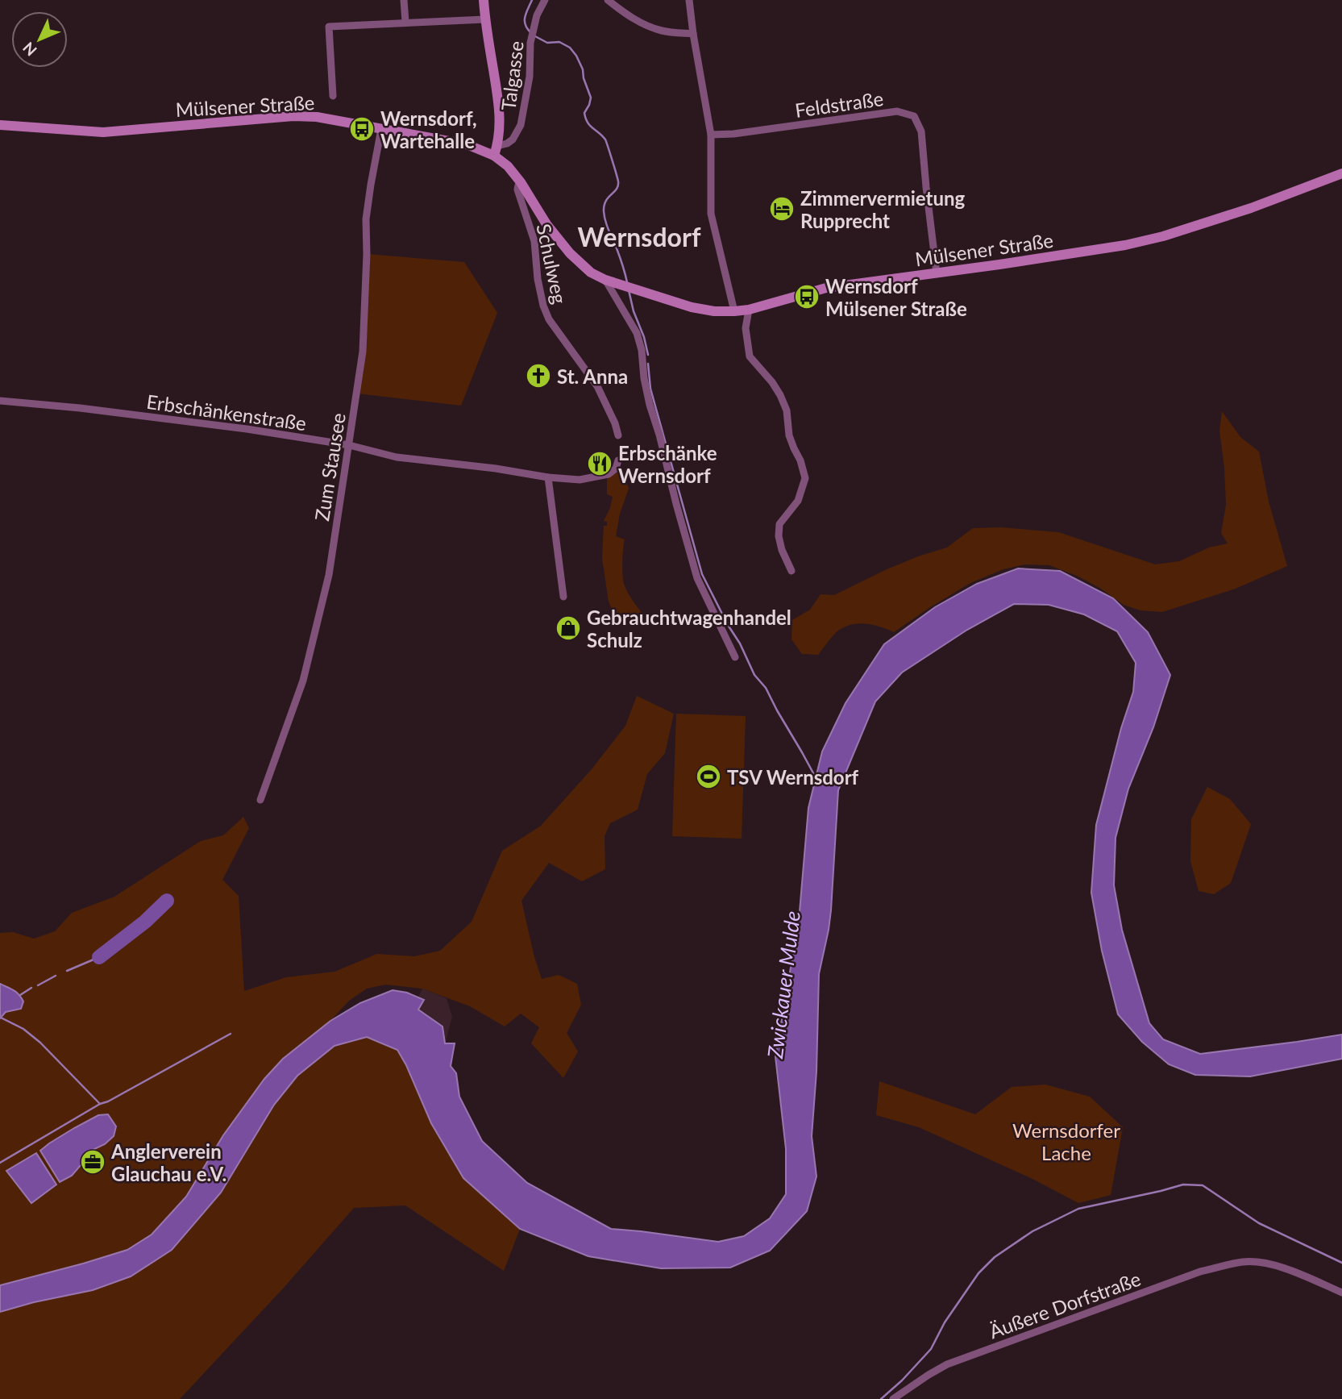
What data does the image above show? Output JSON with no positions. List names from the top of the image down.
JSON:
{
  "streets": {
    "street": [
      "Talgasse",
      "Feldstraße",
      "Mülsener Straße",
      "Schulweg",
      "Erbschänkenstraße",
      "Zum Stausee",
      "Äußere Dorfstraße"
    ]
  },
  "crossings": [
    ["Talgasse", "Mülsener Straße"],
    ["Feldstraße", "Mülsener Straße"],
    ["Mülsener Straße", "Schulweg"],
    ["Mülsener Straße", "Zum Stausee"],
    ["Erbschänkenstraße", "Zum Stausee"]
  ],
  "districts": ["Wernsdorf"],
  "water": ["Zwickauer Mulde"],
  "parks": ["Wernsdorfer Lache"],
  "places": {
    "bus stop": ["Wernsdorf, Wartehalle", "Wernsdorf Mülsener Straße"],
    "hotel": ["Zimmervermietung Rupprecht"],
    "church": ["St. Anna"],
    "restaurant": ["Erbschänke Wernsdorf"],
    "shop": ["Gebrauchtwagenhandel Schulz"],
    "sports": ["TSV Wernsdorf"],
    "office": ["Anglerverein Glauchau e.V."]
  },
  "north": "bottom left"
}
